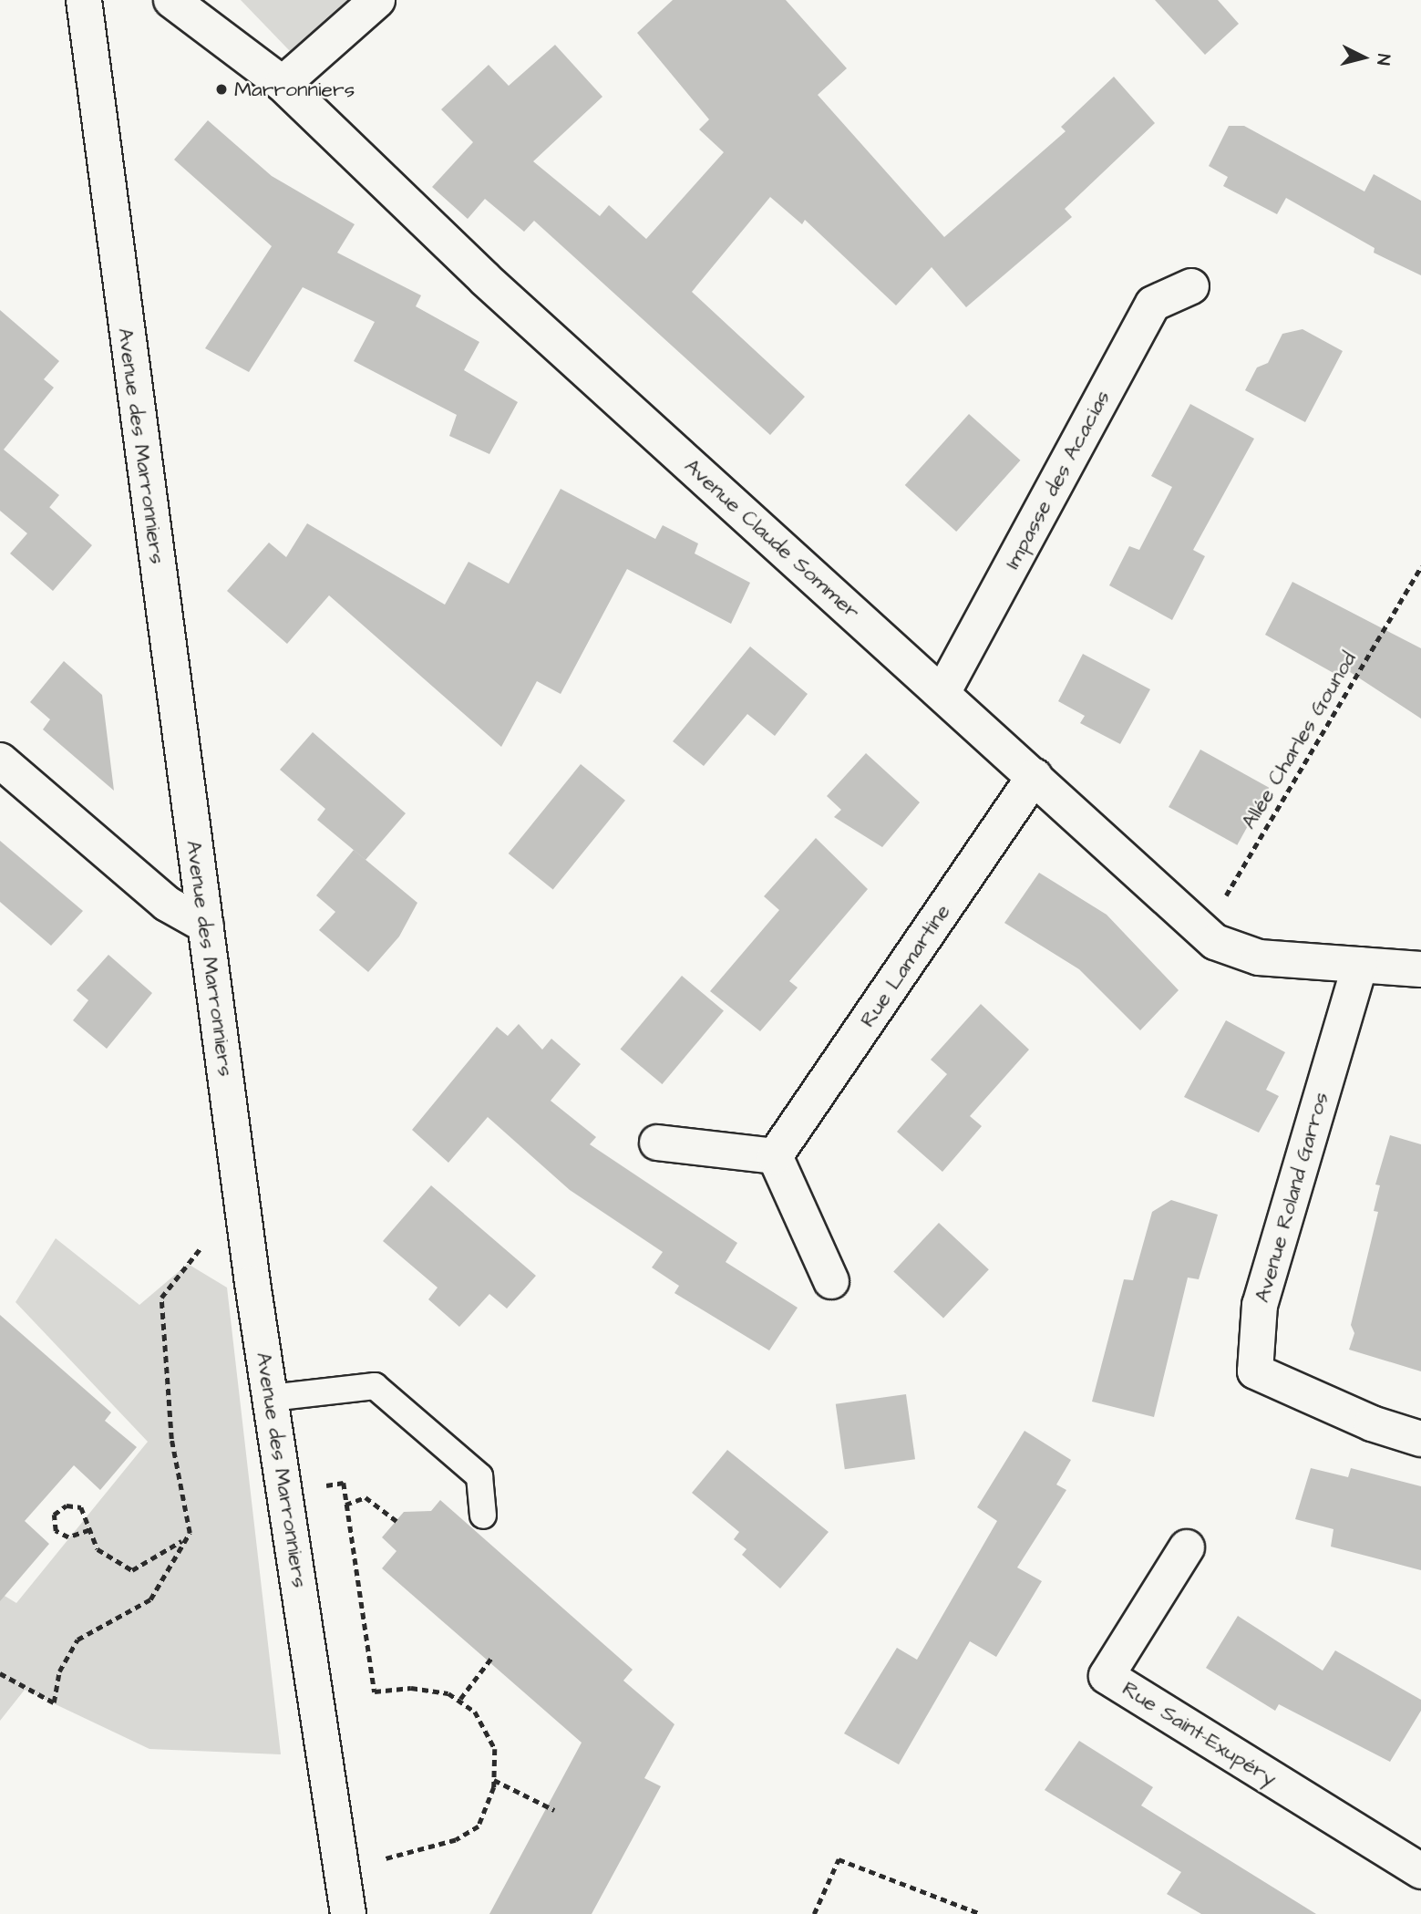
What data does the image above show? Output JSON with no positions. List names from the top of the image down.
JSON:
{
  "streets": {
    "street": [
      "Avenue des Marronniers",
      "Impasse des Acacias",
      "Avenue Claude Sommer",
      "Rue Lamartine",
      "Avenue Roland Garros",
      "Rue Saint-Exupéry"
    ],
    "path": ["Allée Charles Gounod"]
  },
  "crossings": [
    ["Impasse des Acacias", "Avenue Claude Sommer"],
    ["Avenue Claude Sommer", "Allée Charles Gounod"],
    ["Avenue Claude Sommer", "Rue Lamartine"],
    ["Avenue Claude Sommer", "Avenue Roland Garros"]
  ],
  "places": ["Marronniers"],
  "north": "right"
}
